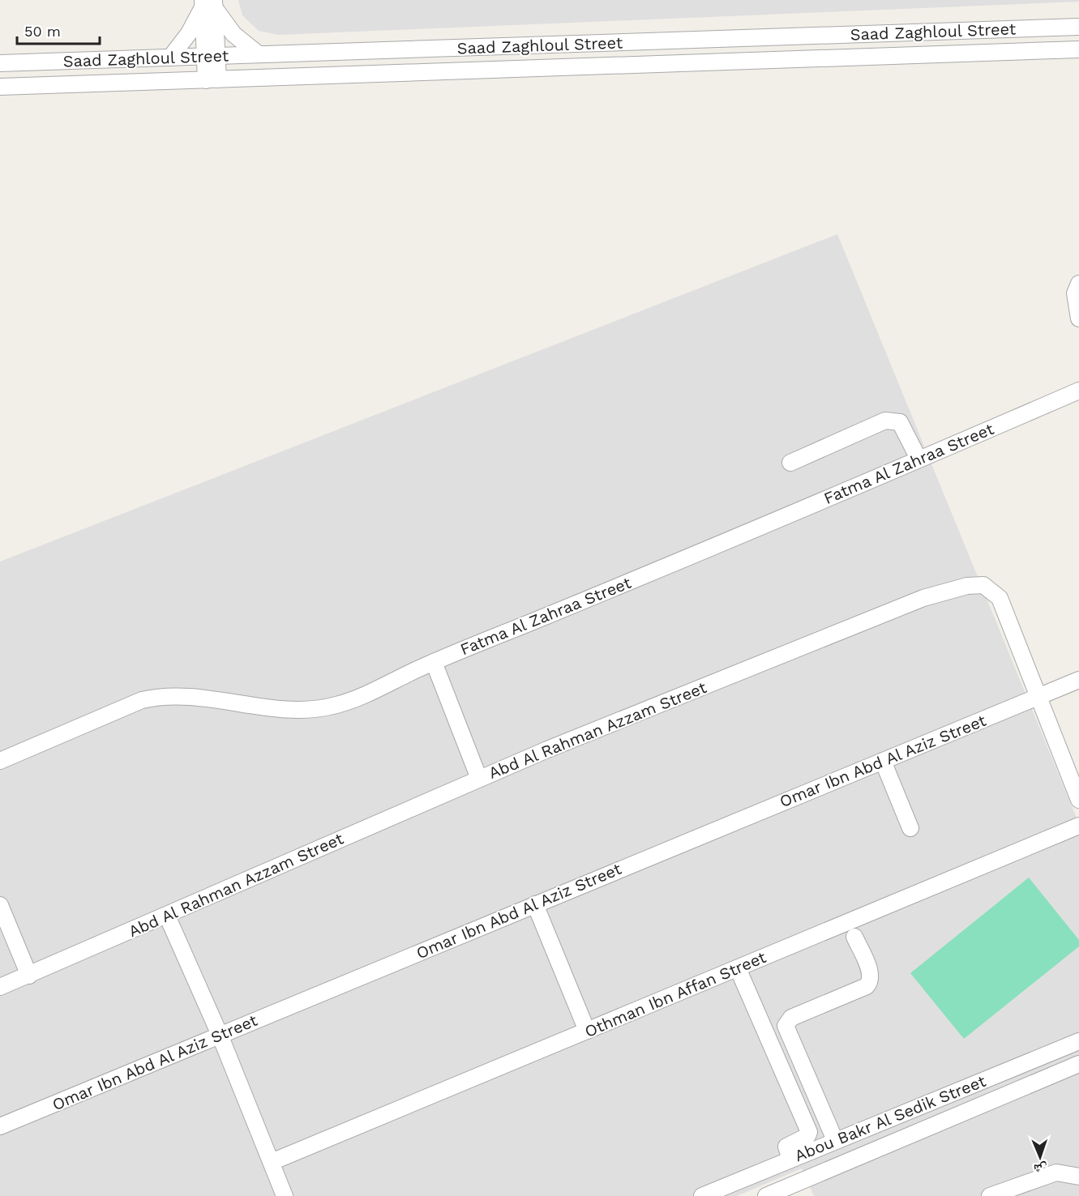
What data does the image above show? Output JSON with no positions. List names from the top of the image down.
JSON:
{
  "streets": {
    "street": [
      "Saad Zaghloul Street",
      "Fatma Al Zahraa Street",
      "Abd Al Rahman Azzam Street",
      "Omar Ibn Abd Al Aziz Street",
      "Othman Ibn Affan Street",
      "Abou Bakr Al Sedik Street"
    ]
  },
  "crossings": [
    ["Abd Al Rahman Azzam Street", "Omar Ibn Abd Al Aziz Street"]
  ],
  "scale_bar": "50 m",
  "north": "bottom"
}
